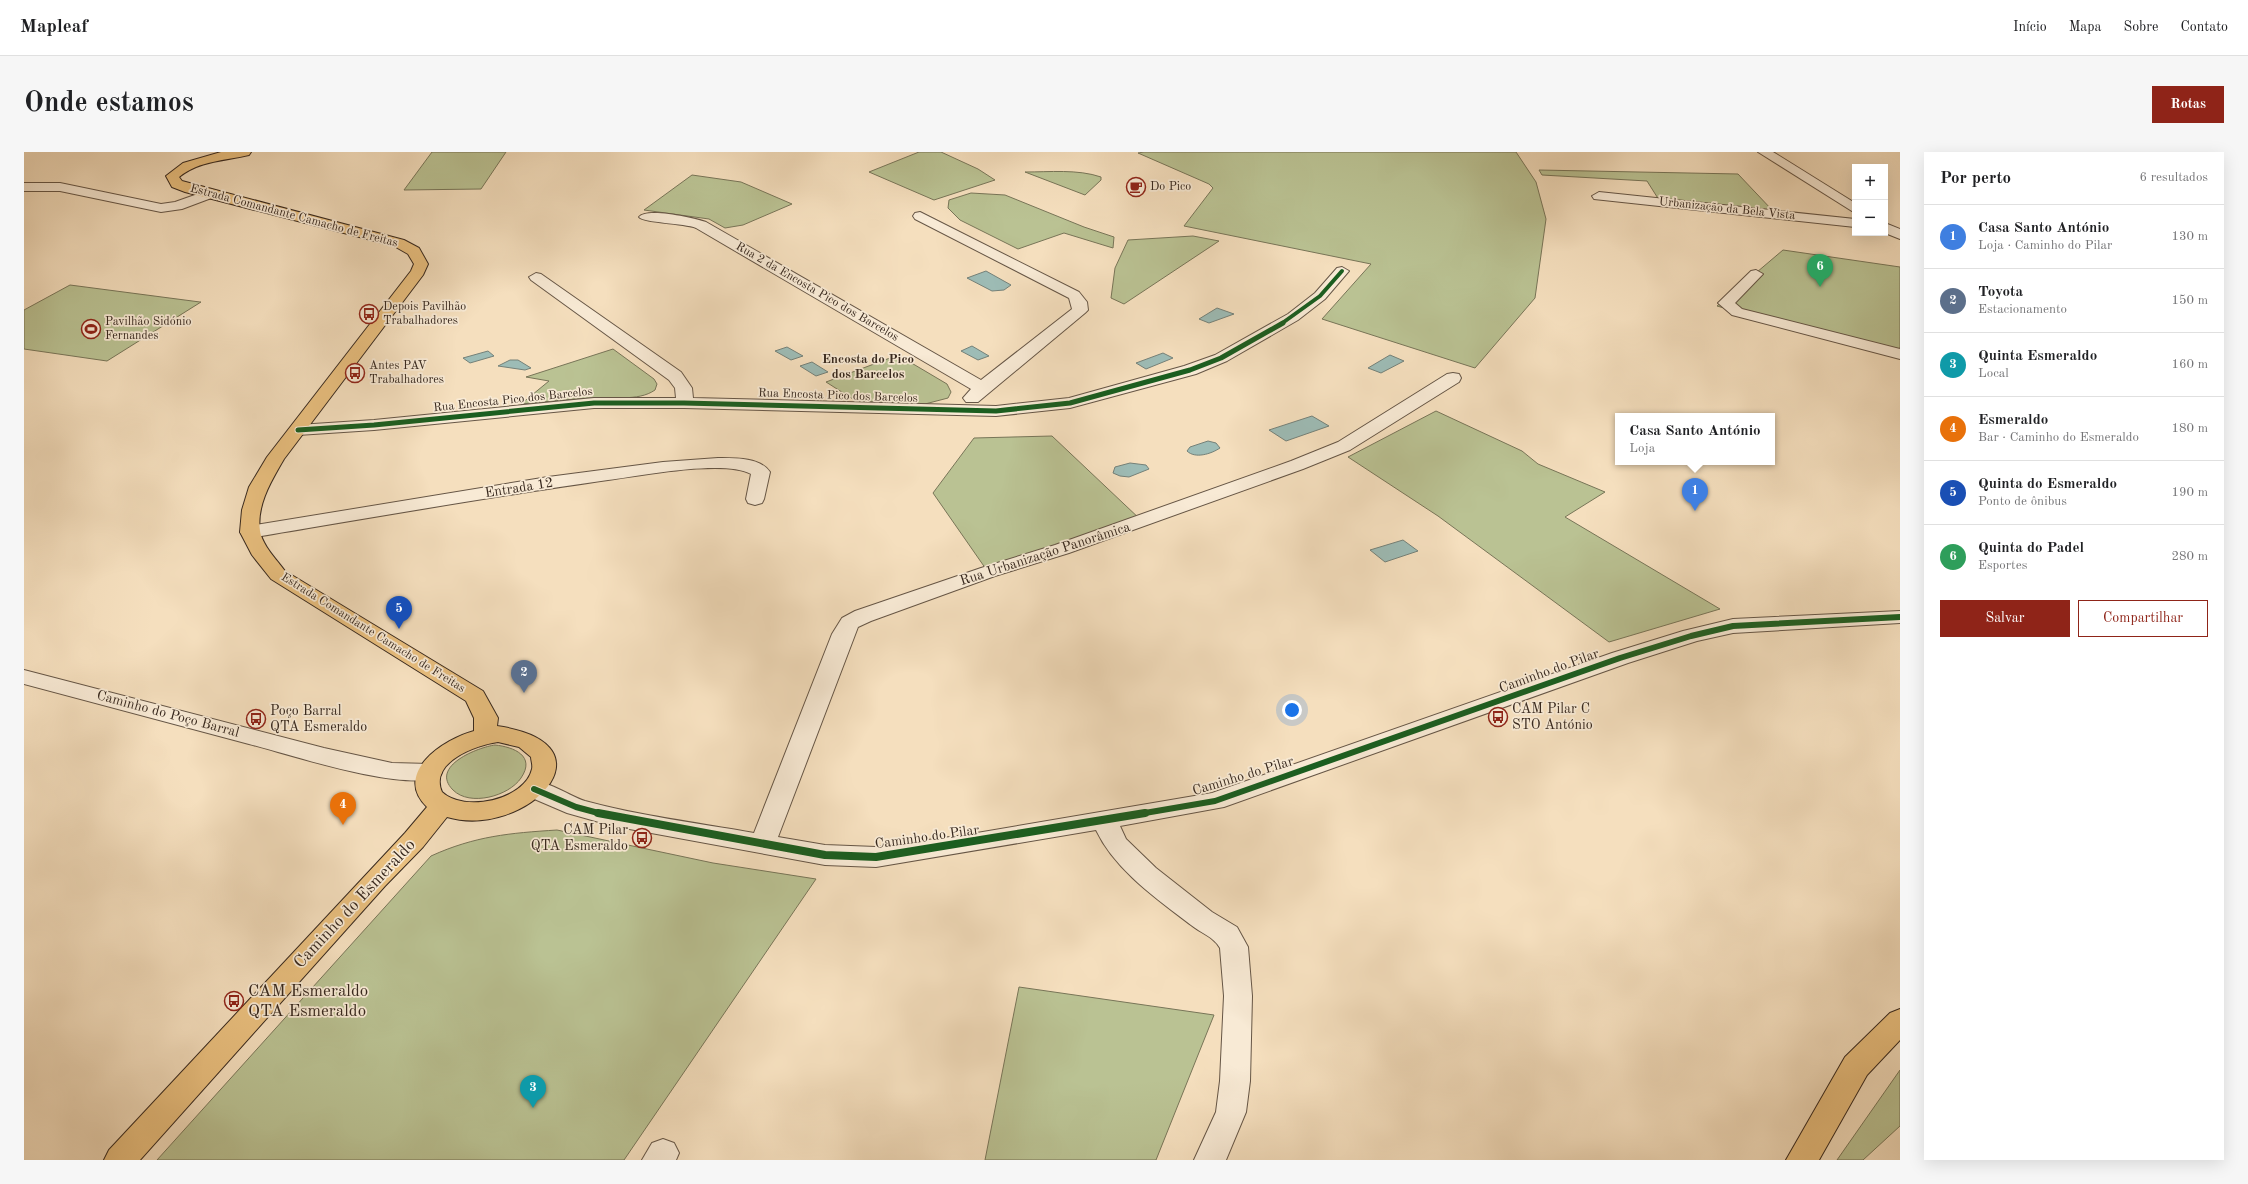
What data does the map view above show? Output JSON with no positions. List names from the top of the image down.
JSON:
{
  "streets": {
    "main road": ["Estrada Comandante Camacho de Freitas", "Caminho do Esmeraldo"],
    "street": [
      "Urbanização da Bela Vista",
      "Rua 2 da Encosta Pico dos Barcelos",
      "Rua Encosta Pico dos Barcelos",
      "Entrada 12",
      "Rua Urbanização Panorâmica",
      "Caminho do Pilar",
      "Caminho do Poço Barral"
    ]
  },
  "crossings": [
    ["Estrada Comandante Camacho de Freitas", "Rua Encosta Pico dos Barcelos"],
    ["Estrada Comandante Camacho de Freitas", "Entrada 12"],
    ["Estrada Comandante Camacho de Freitas", "Caminho do Pilar"],
    ["Estrada Comandante Camacho de Freitas", "Caminho do Poço Barral"],
    ["Estrada Comandante Camacho de Freitas", "Caminho do Esmeraldo"],
    ["Rua Urbanização Panorâmica", "Caminho do Pilar"],
    ["Caminho do Pilar", "Caminho do Poço Barral"],
    ["Caminho do Pilar", "Caminho do Esmeraldo"],
    ["Caminho do Poço Barral", "Caminho do Esmeraldo"]
  ],
  "districts": ["Encosta do Pico dos Barcelos"],
  "places": {
    "cafe": ["Do Pico"],
    "bus stop": [
      "Depois Pavilhão Trabalhadores",
      "Antes PAV Trabalhadores",
      "CAM Pilar C STO António",
      "Poço Barral QTA Esmeraldo",
      "CAM Pilar QTA Esmeraldo",
      "CAM Esmeraldo QTA Esmeraldo"
    ],
    "sports": ["Pavilhão Sidónio Fernandes"]
  },
  "page": {
    "header": "Mapleaf",
    "nav": [
      "Início",
      "Mapa",
      "Sobre",
      "Contato"
    ],
    "buttons": [
      "Rotas",
      ["Salvar", "Compartilhar"]
    ],
    "title": "Onde estamos",
    "heading": ["Por perto", "6 resultados"],
    "map_buttons": ["+", "−"],
    "list": [
      {
        "mark": "1",
        "name": "Casa Santo António",
        "note": "Loja · Caminho do Pilar",
        "value": "130 m"
      },
      {
        "mark": "2",
        "name": "Toyota",
        "note": "Estacionamento",
        "value": "150 m"
      },
      {
        "mark": "3",
        "name": "Quinta Esmeraldo",
        "note": "Local",
        "value": "160 m"
      },
      {
        "mark": "4",
        "name": "Esmeraldo",
        "note": "Bar · Caminho do Esmeraldo",
        "value": "180 m"
      },
      {
        "mark": "5",
        "name": "Quinta do Esmeraldo",
        "note": "Ponto de ônibus",
        "value": "190 m"
      },
      {
        "mark": "6",
        "name": "Quinta do Padel",
        "note": "Esportes",
        "value": "280 m"
      }
    ],
    "pins": [
      "6",
      "1",
      "5",
      "2",
      "4",
      "3"
    ],
    "popup": ["Casa Santo António", "Loja"]
  }
}
